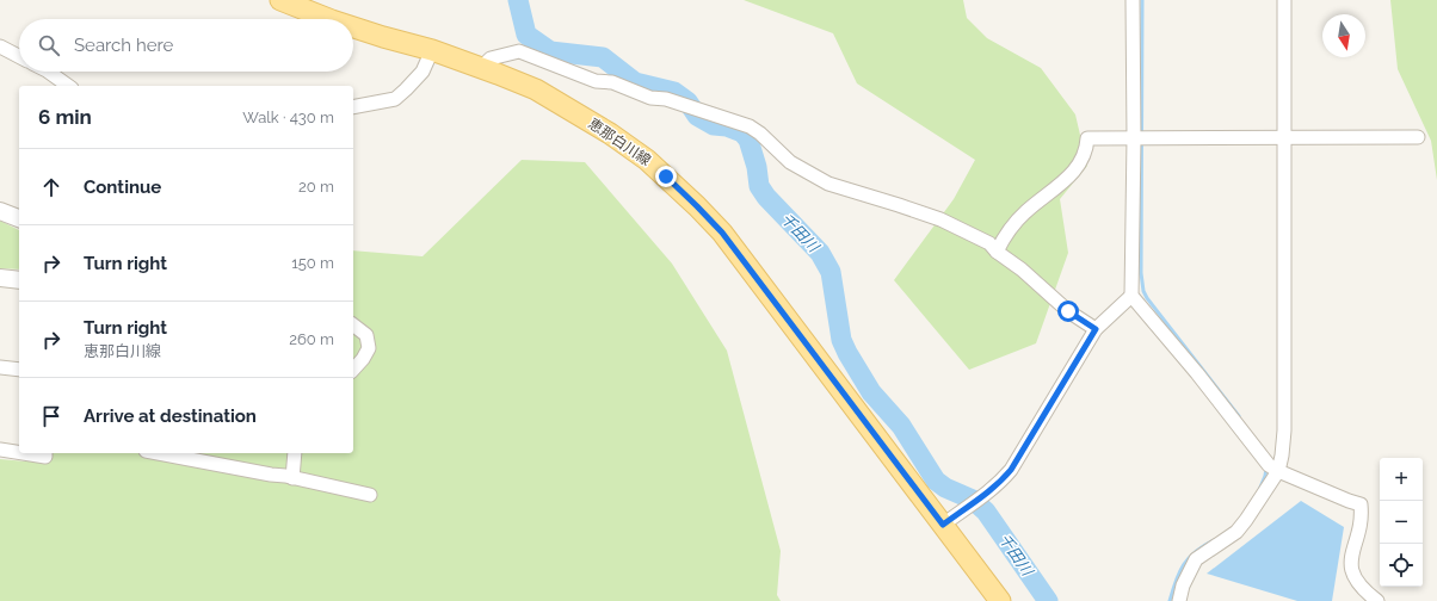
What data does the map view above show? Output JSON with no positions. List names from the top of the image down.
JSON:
{
  "streets": {
    "main road": ["恵那白川線"]
  },
  "water": ["千田川"],
  "north": "bottom",
  "page": {
    "search": "Search here",
    "heading": ["6 min", "Walk · 430 m"],
    "list": [
      ["Continue", "20 m"],
      ["Turn right", "150 m"],
      ["Turn right", "恵那白川線", "260 m"],
      "Arrive at destination"
    ],
    "map_buttons": ["+", "−"]
  }
}
